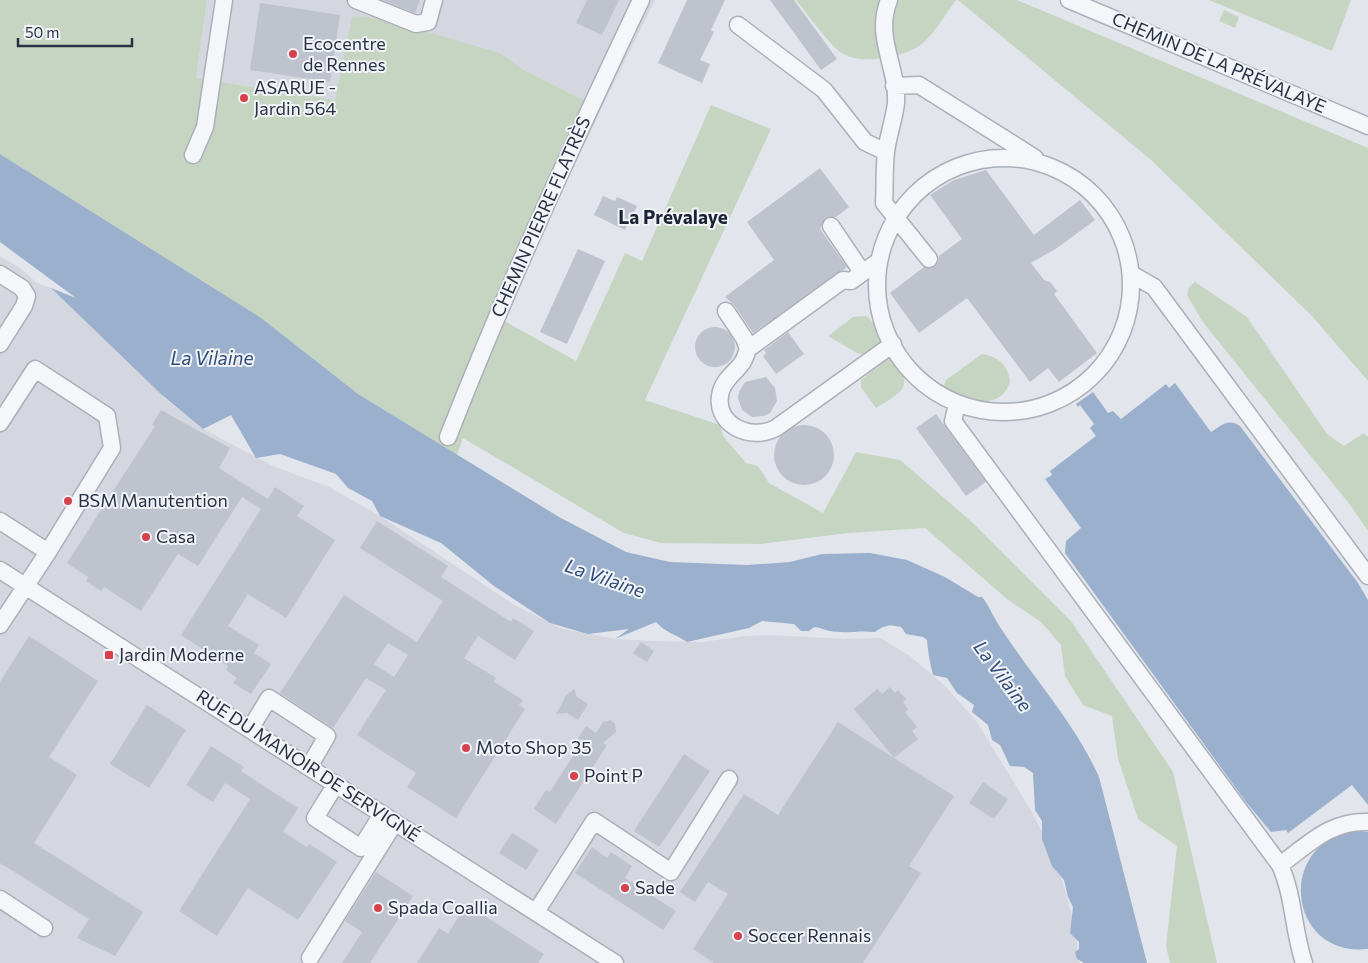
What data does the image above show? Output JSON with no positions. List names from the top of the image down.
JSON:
{
  "streets": {
    "street": ["CHEMIN DE LA PRÉVALAYE", "CHEMIN PIERRE FLATRÈS", "RUE DU MANOIR DE SERVIGNÉ"]
  },
  "districts": ["La Prévalaye"],
  "water": ["La Vilaine"],
  "places": {
    "other": [
      "Ecocentre de Rennes",
      "ASARUE - Jardin 564",
      "BSM Manutention",
      "Casa",
      "Moto Shop 35",
      "Point P",
      "Sade",
      "Spada Coallia",
      "Soccer Rennais"
    ],
    "transit": ["Jardin Moderne"]
  },
  "scale_bar": "50 m"
}
